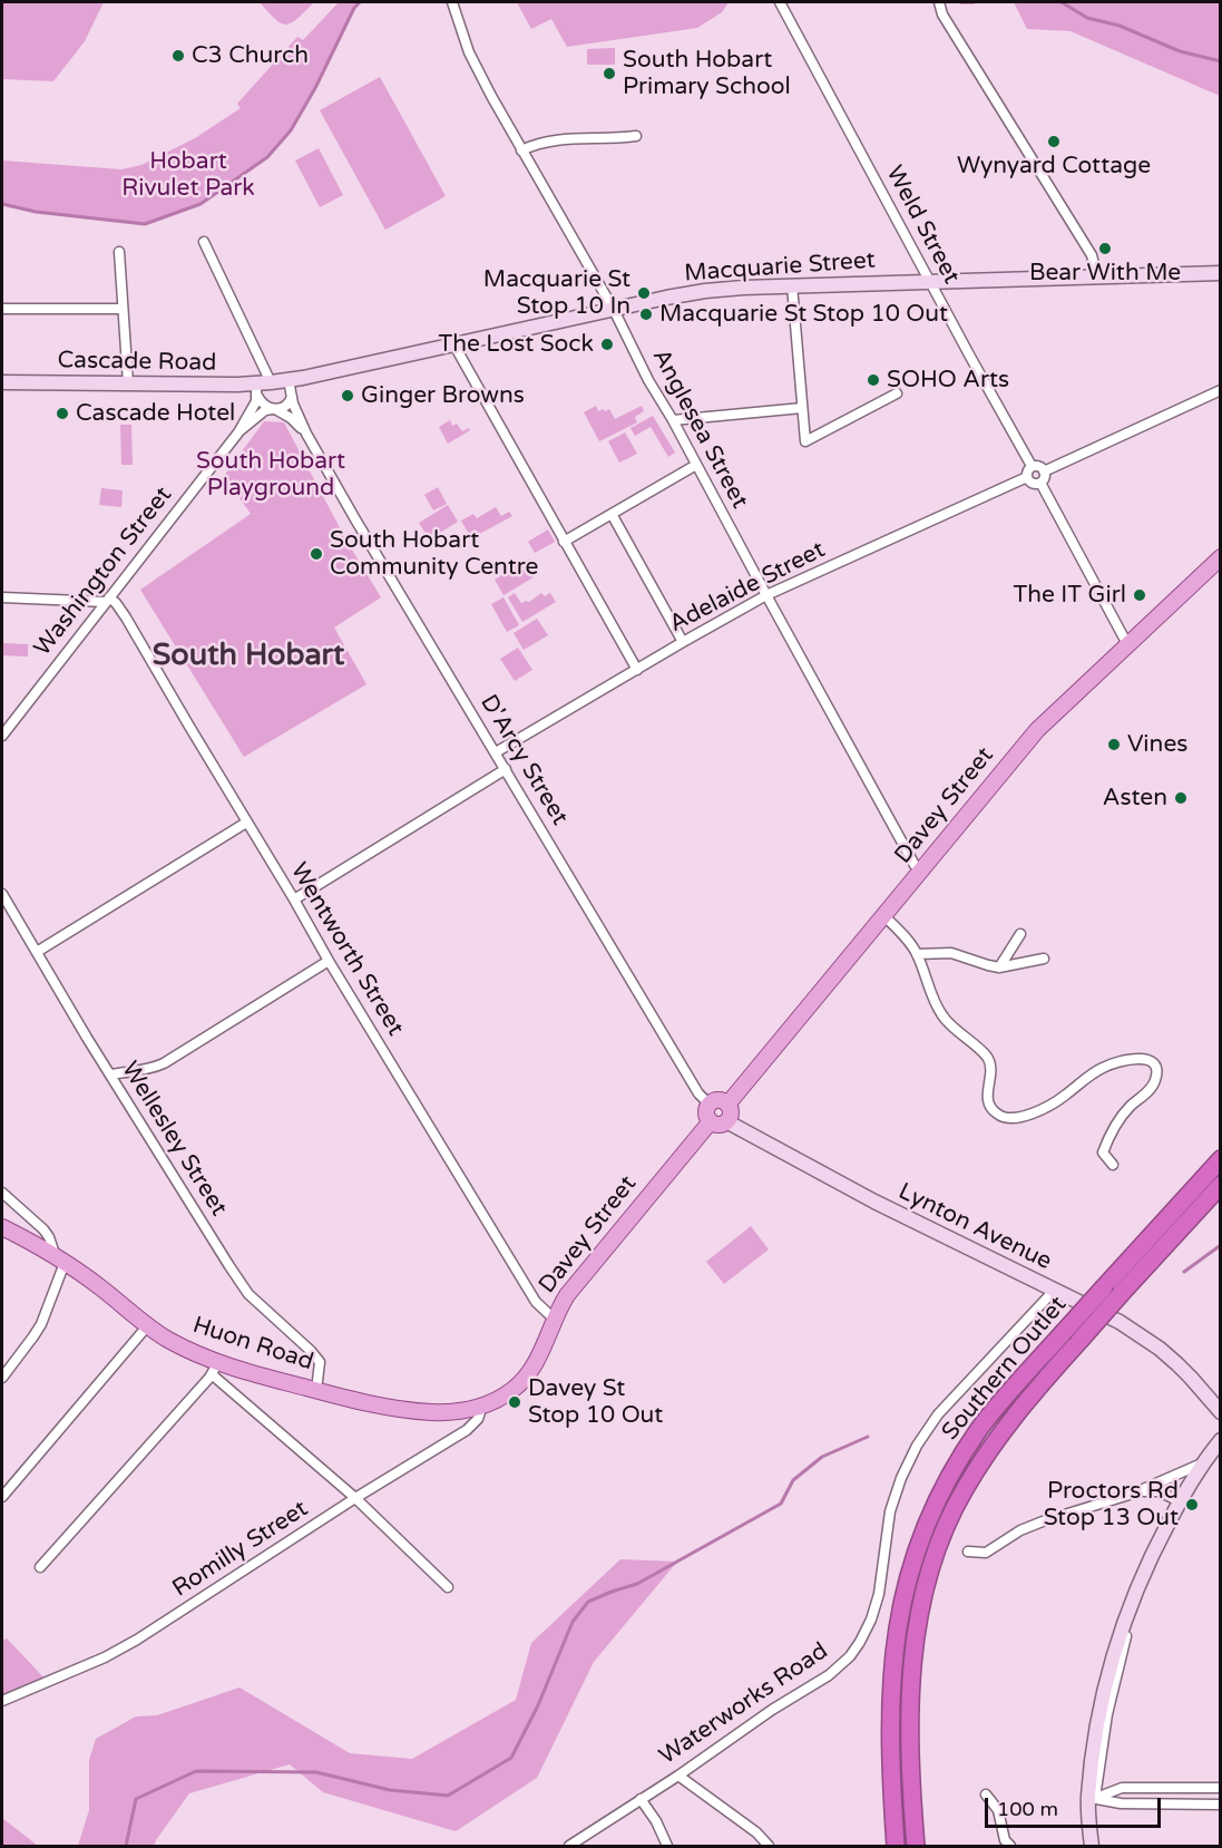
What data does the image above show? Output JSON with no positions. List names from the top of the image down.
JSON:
{
  "streets": {
    "highway": ["Southern Outlet"],
    "main road": ["Davey Street", "Huon Road"],
    "street": [
      "Weld Street",
      "Macquarie Street",
      "Cascade Road",
      "Anglesea Street",
      "Washington Street",
      "Adelaide Street",
      "D'Arcy Street",
      "Wentworth Street",
      "Wellesley Street",
      "Lynton Avenue",
      "Romilly Street",
      "Waterworks Road"
    ]
  },
  "crossings": [
    ["Weld Street", "Macquarie Street"],
    ["Weld Street", "Adelaide Street"],
    ["Macquarie Street", "Cascade Road"],
    ["Macquarie Street", "Anglesea Street"],
    ["Macquarie Street", "Washington Street"],
    ["Macquarie Street", "D'Arcy Street"],
    ["Cascade Road", "Washington Street"],
    ["Anglesea Street", "Adelaide Street"],
    ["Anglesea Street", "Davey Street"],
    ["Washington Street", "D'Arcy Street"],
    ["Washington Street", "Wentworth Street"],
    ["Adelaide Street", "D'Arcy Street"],
    ["D'Arcy Street", "Davey Street"],
    ["D'Arcy Street", "Lynton Avenue"],
    ["Davey Street", "Wentworth Street"],
    ["Davey Street", "Lynton Avenue"],
    ["Davey Street", "Huon Road"],
    ["Davey Street", "Romilly Street"],
    ["Wellesley Street", "Huon Road"],
    ["Lynton Avenue", "Waterworks Road"],
    ["Huon Road", "Romilly Street"]
  ],
  "districts": ["South Hobart"],
  "parks": ["Hobart Rivulet Park", "South Hobart Playground"],
  "places": [
    "C3 Church",
    "South Hobart Primary School",
    "Wynyard Cottage",
    "Bear With Me",
    "Macquarie St Stop 10 In",
    "Macquarie St Stop 10 Out",
    "The Lost Sock",
    "SOHO Arts",
    "Ginger Browns",
    "Cascade Hotel",
    "South Hobart Community Centre",
    "The IT Girl",
    "Vines",
    "Asten",
    "Davey St Stop 10 Out",
    "Proctors Rd Stop 13 Out"
  ],
  "scale_bar": "100 m"
}
